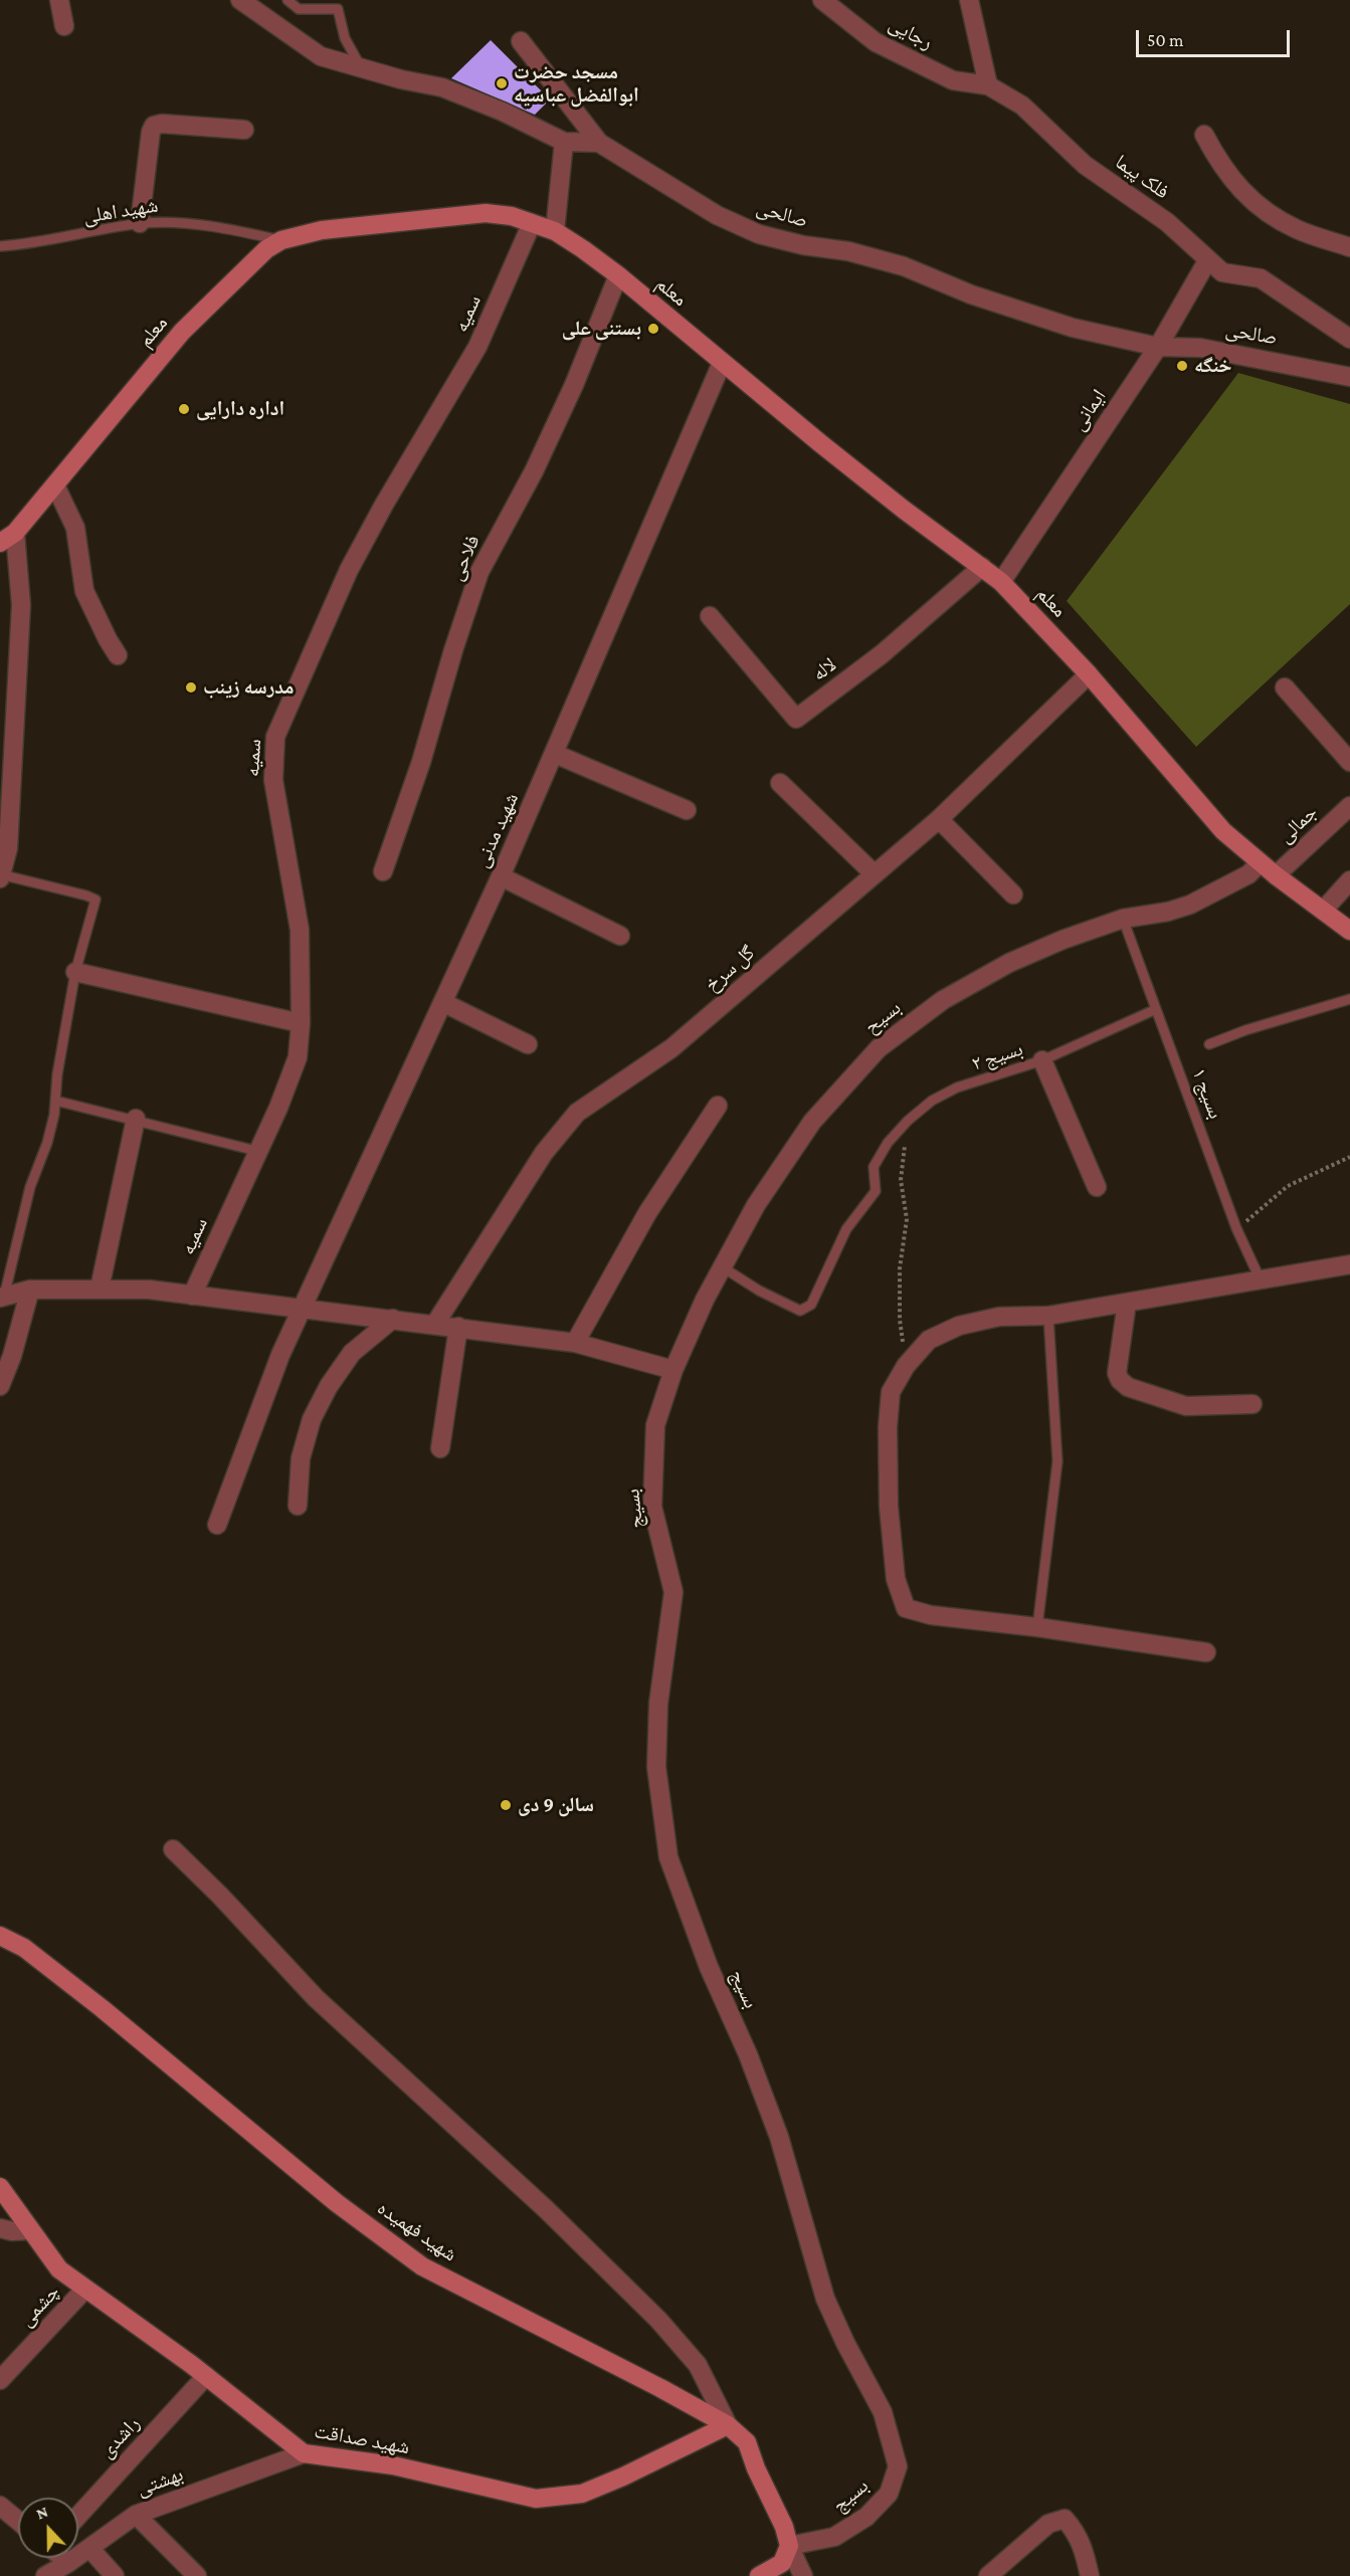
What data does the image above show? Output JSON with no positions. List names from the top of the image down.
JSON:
{
  "streets": {
    "street": [
      "رجایی",
      "فلک پیما",
      "صالحی",
      "معلم",
      "سمیه",
      "ایمانی",
      "فلاحی",
      "لاله",
      "جمالی",
      "شهید مدنی",
      "گل سرخ",
      "بسیح",
      "بسیج",
      "شهید فهمیده",
      "چشمی",
      "راشدی",
      "شهید صداقت",
      "بهشتی"
    ],
    "lane": ["شهید اهلی", "بسیج ۲", "بسیج ۱"]
  },
  "crossings": [
    ["رجایی", "فلک پیما"],
    ["فلک پیما", "ایمانی"],
    ["شهید اهلی", "معلم"],
    ["صالحی", "ایمانی"],
    ["معلم", "سمیه"],
    ["معلم", "ایمانی"],
    ["معلم", "فلاحی"],
    ["معلم", "لاله"],
    ["معلم", "جمالی"],
    ["معلم", "شهید مدنی"],
    ["معلم", "گل سرخ"],
    ["معلم", "بسیح"],
    ["بسیح", "بسیج ۲"],
    ["بسیح", "بسیج ۱"],
    ["بسیح", "بسیج"],
    ["بسیج ۲", "بسیج ۱"],
    ["بسیج", "شهید فهمیده"],
    ["شهید فهمیده", "شهید صداقت"],
    ["چشمی", "شهید صداقت"],
    ["راشدی", "شهید صداقت"],
    ["شهید صداقت", "بهشتی"]
  ],
  "places": [
    "مسجد حضرت ابوالفضل عباسیه",
    "بستنی علی",
    "خنگه",
    "اداره دارایی",
    "مدرسه زینب",
    "سالن 9 دی"
  ],
  "scale_bar": "50 m",
  "north": "top"
}
